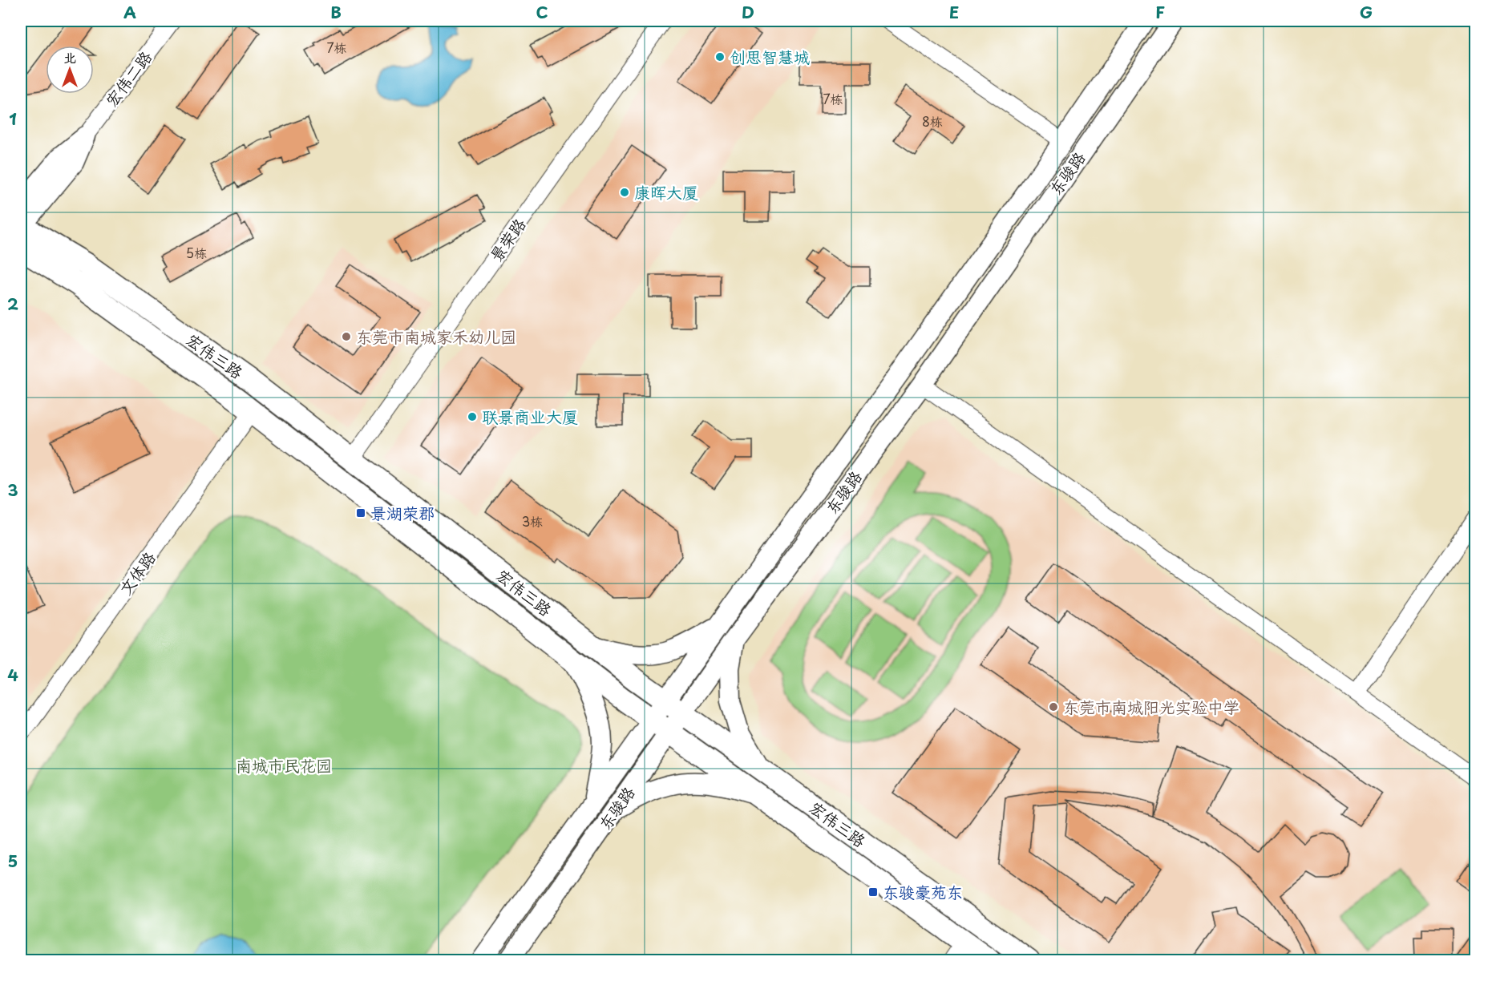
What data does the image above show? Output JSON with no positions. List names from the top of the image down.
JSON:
{
  "streets": {
    "main road": ["宏伟三路"],
    "street": [
      "宏伟二路",
      "东骏路",
      "景荣路",
      "文体路"
    ]
  },
  "crossings": [
    ["宏伟二路", "宏伟三路"],
    ["东骏路", "宏伟三路"],
    ["景荣路", "宏伟三路"],
    ["宏伟三路", "文体路"]
  ],
  "parks": ["南城市民花园"],
  "places": {
    "other": [
      "创思智慧城",
      "康晖大厦",
      "东莞市南城家禾幼儿园",
      "联景商业大厦",
      "东莞市南城阳光实验中学"
    ],
    "transit": ["景湖荣郡", "东骏豪苑东"]
  },
  "house_numbers": [
    "7栋",
    "7栋",
    "8栋",
    "5栋",
    "3栋"
  ],
  "north": "top",
  "grid": {
    "columns": [
      "A",
      "B",
      "C",
      "D",
      "E",
      "F",
      "G"
    ],
    "rows": [
      "1",
      "2",
      "3",
      "4",
      "5"
    ]
  }
}
